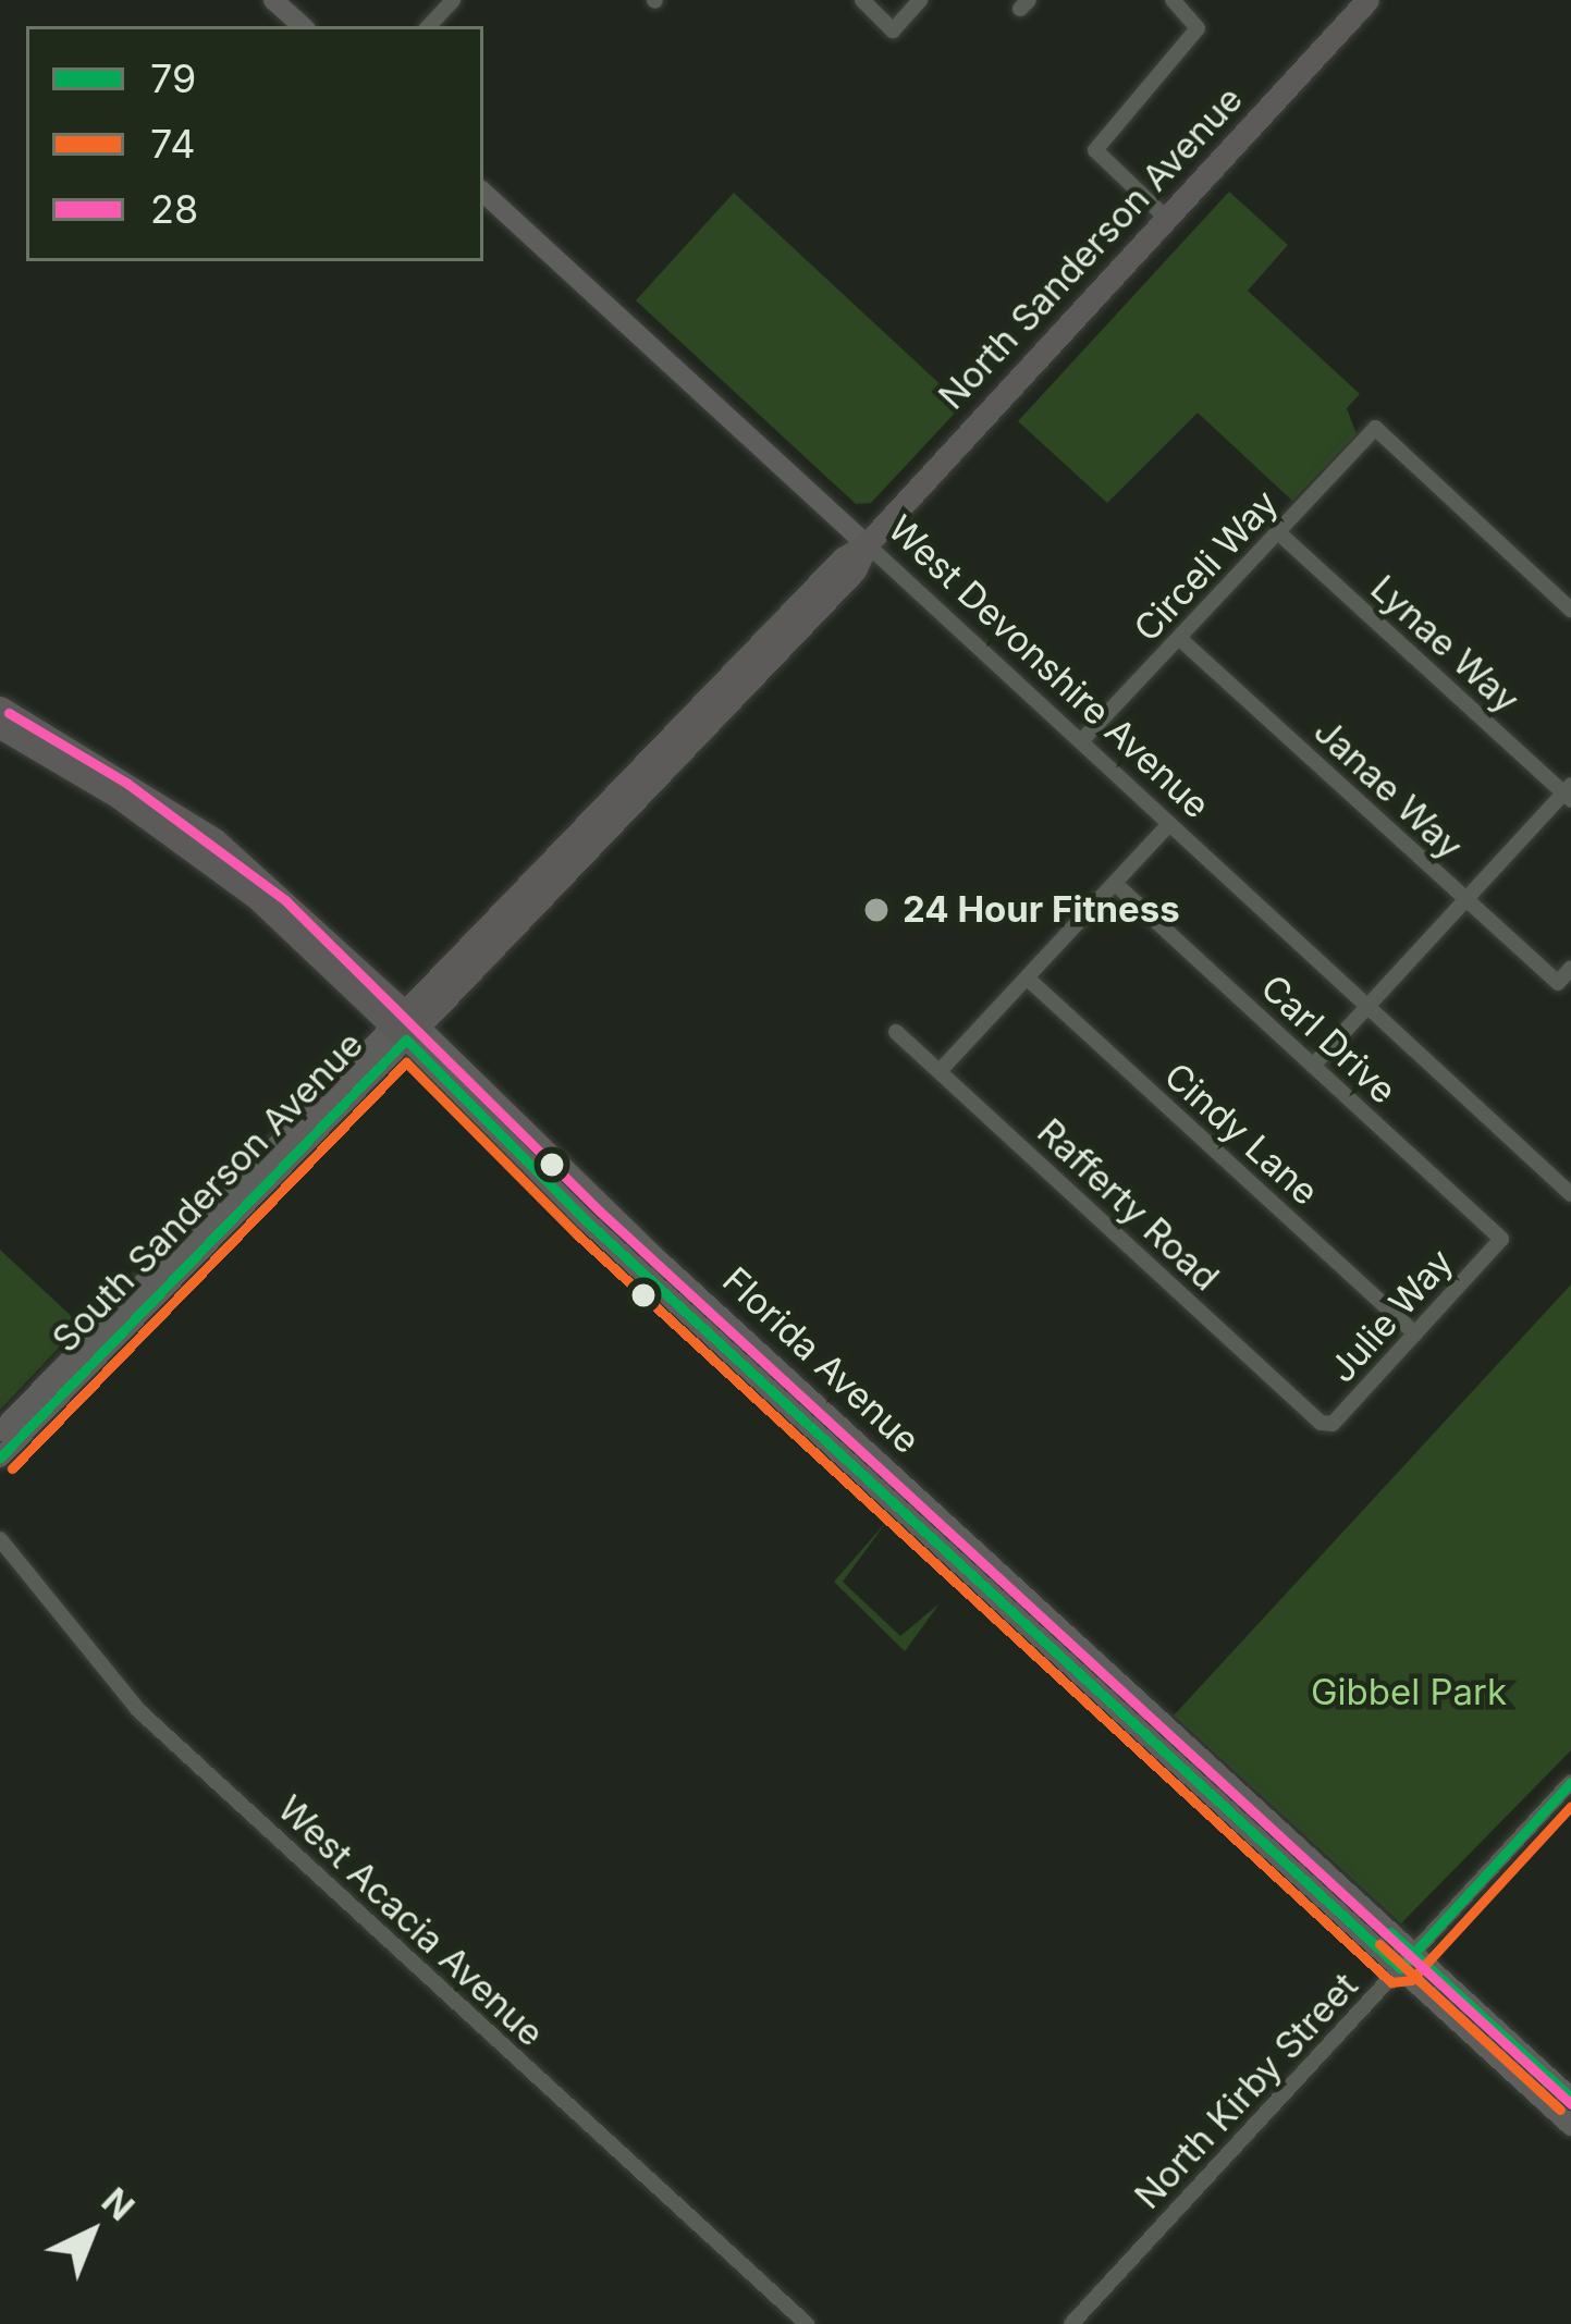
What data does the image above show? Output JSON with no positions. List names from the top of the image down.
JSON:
{
  "streets": {
    "highway": ["North Sanderson Avenue", "Florida Avenue"],
    "main road": ["West Devonshire Avenue", "South Sanderson Avenue"],
    "street": [
      "Circeli Way",
      "Lynae Way",
      "Janae Way",
      "Carl Drive",
      "Cindy Lane",
      "Rafferty Road",
      "Julie Way",
      "West Acacia Avenue",
      "North Kirby Street"
    ]
  },
  "crossings": [
    ["North Sanderson Avenue", "West Devonshire Avenue"],
    ["North Sanderson Avenue", "South Sanderson Avenue"],
    ["North Sanderson Avenue", "Florida Avenue"],
    ["Circeli Way", "Lynae Way"],
    ["Circeli Way", "West Devonshire Avenue"],
    ["Circeli Way", "Janae Way"],
    ["Carl Drive", "Julie Way"],
    ["Cindy Lane", "Julie Way"],
    ["South Sanderson Avenue", "Florida Avenue"],
    ["Rafferty Road", "Julie Way"],
    ["Florida Avenue", "North Kirby Street"]
  ],
  "parks": ["Gibbel Park"],
  "places": ["24 Hour Fitness"],
  "lines": ["transit line 28", "transit line 79", "transit line 74"],
  "legend": ["79", "74", "28"],
  "north": "top right"
}
